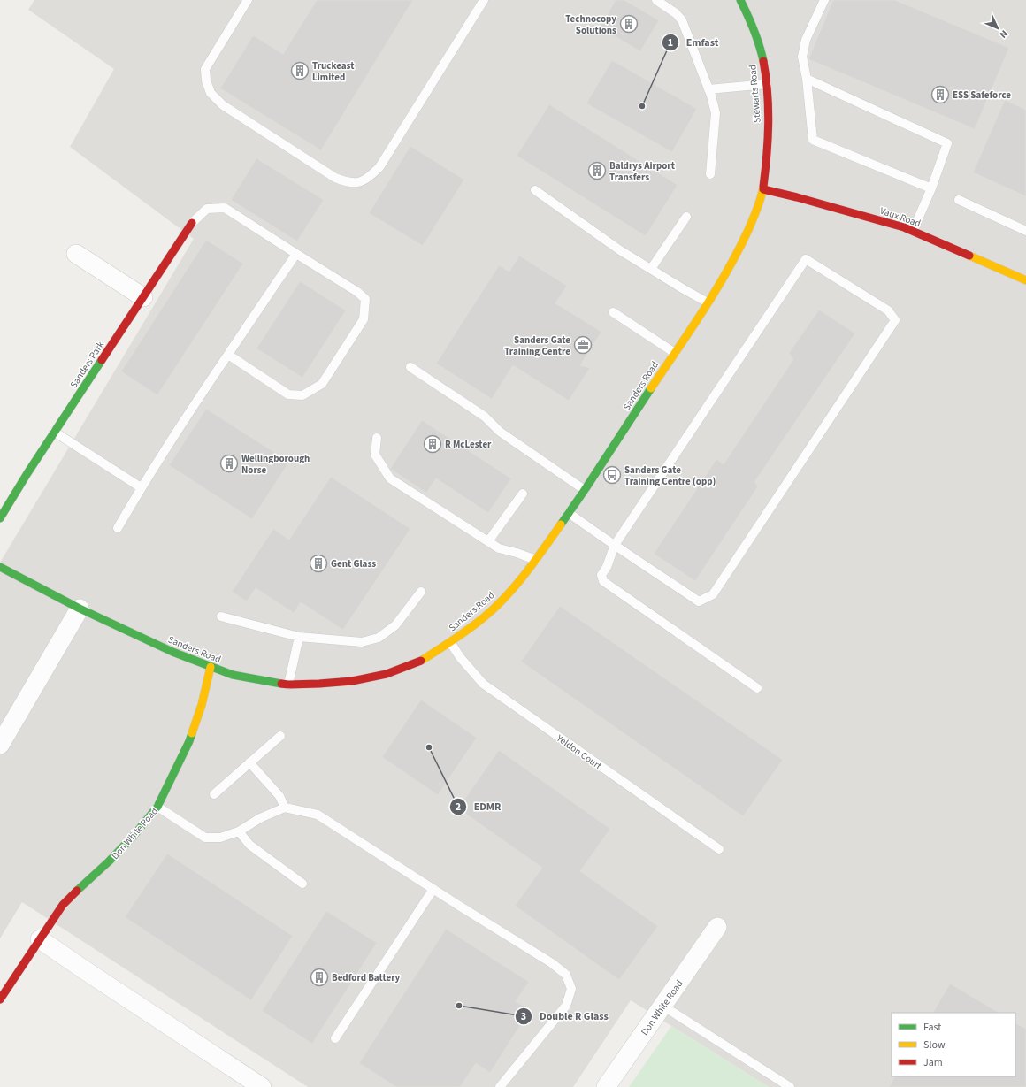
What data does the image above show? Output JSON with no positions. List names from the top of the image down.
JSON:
{
  "streets": {
    "street": [
      "Stewarts Road",
      "Vaux Road",
      "Sanders Park",
      "Sanders Road",
      "Don White Road"
    ],
    "lane": ["Yeldon Court"]
  },
  "crossings": [
    ["Stewarts Road", "Vaux Road"],
    ["Stewarts Road", "Sanders Road"],
    ["Vaux Road", "Sanders Road"],
    ["Sanders Road", "Yeldon Court"],
    ["Sanders Road", "Don White Road"]
  ],
  "places": {
    "building": [
      "Technocopy Solutions",
      "Truckeast Limited",
      "ESS Safeforce",
      "Baldrys Airport Transfers",
      "R McLester",
      "Wellingborough Norse",
      "Gent Glass",
      "Bedford Battery"
    ],
    "other": ["Emfast", "EDMR", "Double R Glass"],
    "office": ["Sanders Gate Training Centre"],
    "bus stop": ["Sanders Gate Training Centre (opp)"]
  },
  "legend": ["Fast", "Slow", "Jam"],
  "north": "bottom right"
}
